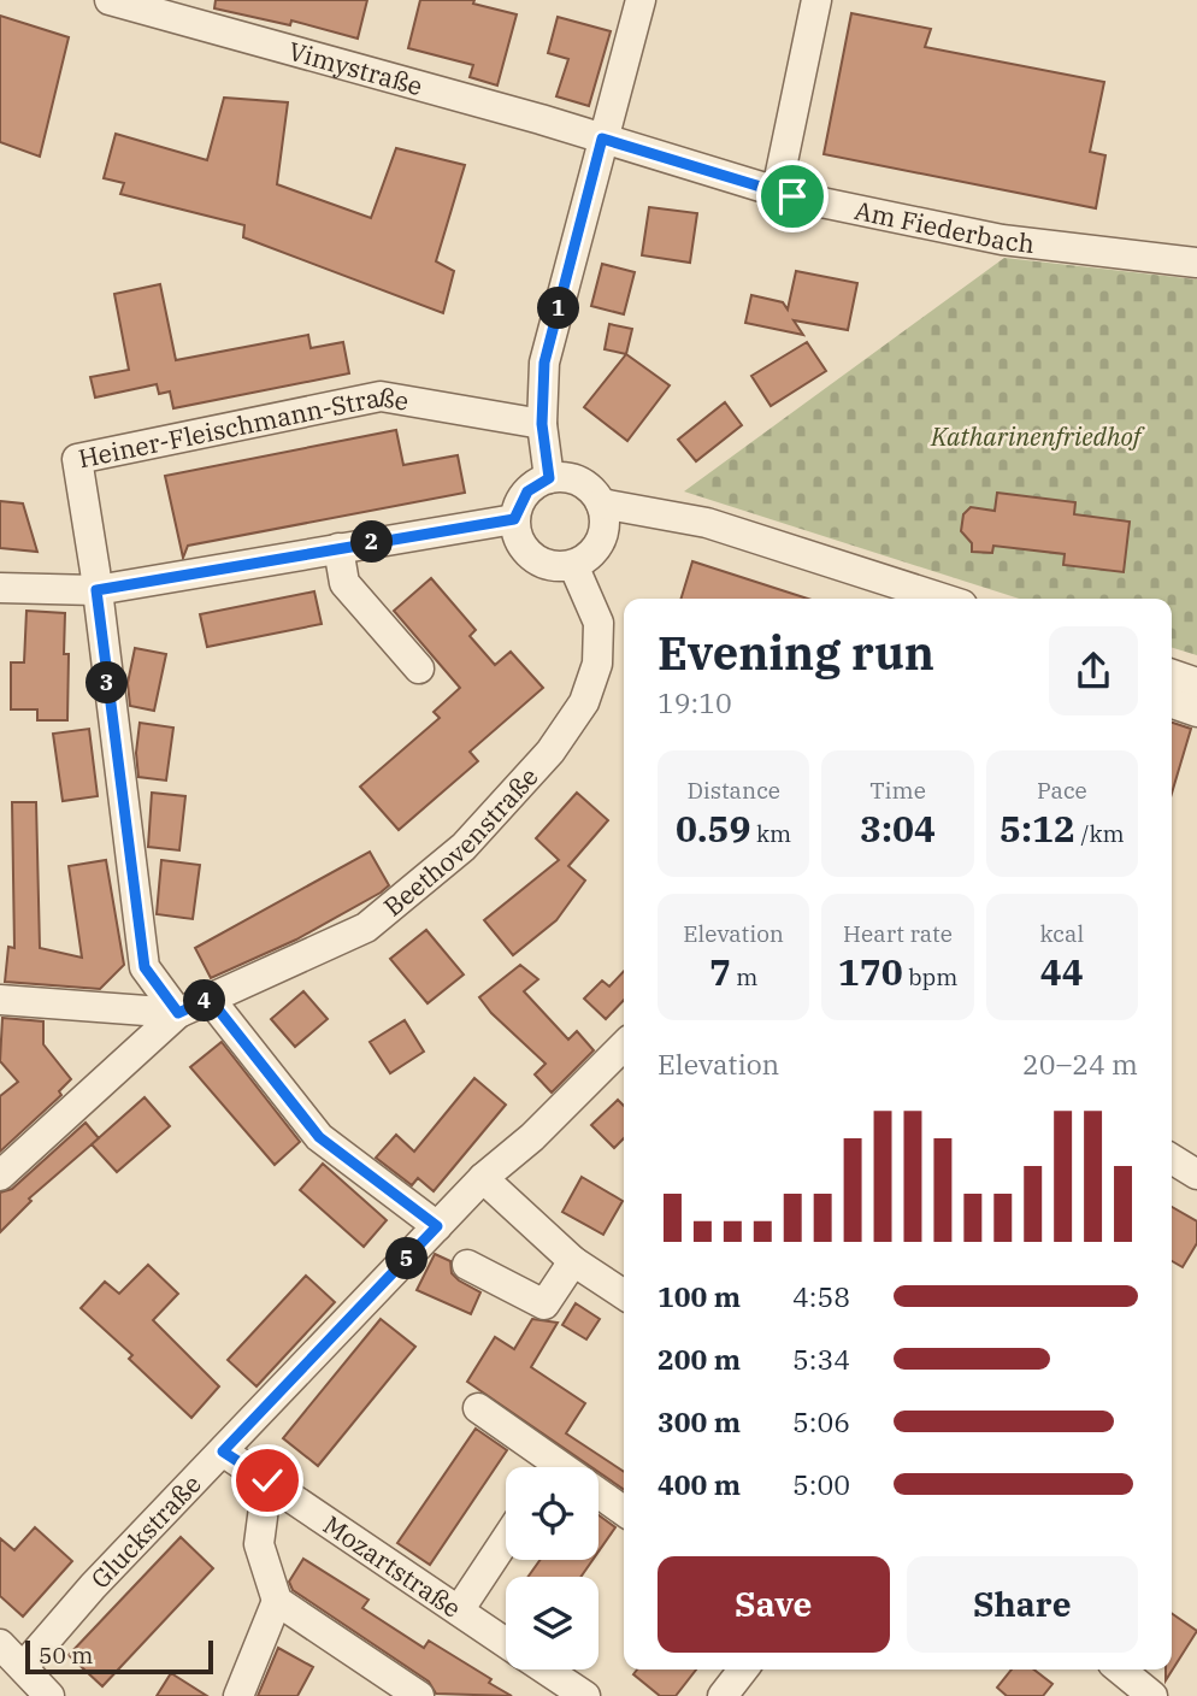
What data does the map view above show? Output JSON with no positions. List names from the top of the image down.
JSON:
{
  "streets": {
    "street": [
      "Vimystraße",
      "Am Fiederbach",
      "Heiner-Fleischmann-Straße",
      "Beethovenstraße",
      "Gluckstraße",
      "Mozartstraße"
    ]
  },
  "crossings": [
    ["Vimystraße", "Am Fiederbach"],
    ["Gluckstraße", "Mozartstraße"]
  ],
  "parks": ["Katharinenfriedhof"],
  "scale_bar": "50 m",
  "page": {
    "pins": [
      "1",
      "2",
      "3",
      "4",
      "5"
    ],
    "heading": ["Evening run", "19:10"],
    "stats": [
      ["Distance", "0.59 km"],
      ["Time", "3:04"],
      ["Pace", "5:12 /km"],
      ["Elevation", "7 m"],
      ["Heart rate", "170 bpm"],
      ["kcal", "44"]
    ],
    "chart": ["Elevation", "20–24 m"],
    "list": [
      {
        "name": "100 m",
        "note": "4:58"
      },
      {
        "name": "200 m",
        "note": "5:34"
      },
      {
        "name": "300 m",
        "note": "5:06"
      },
      {
        "name": "400 m",
        "note": "5:00"
      }
    ],
    "buttons": ["Save", "Share"],
    "scale": "50 m"
  }
}
